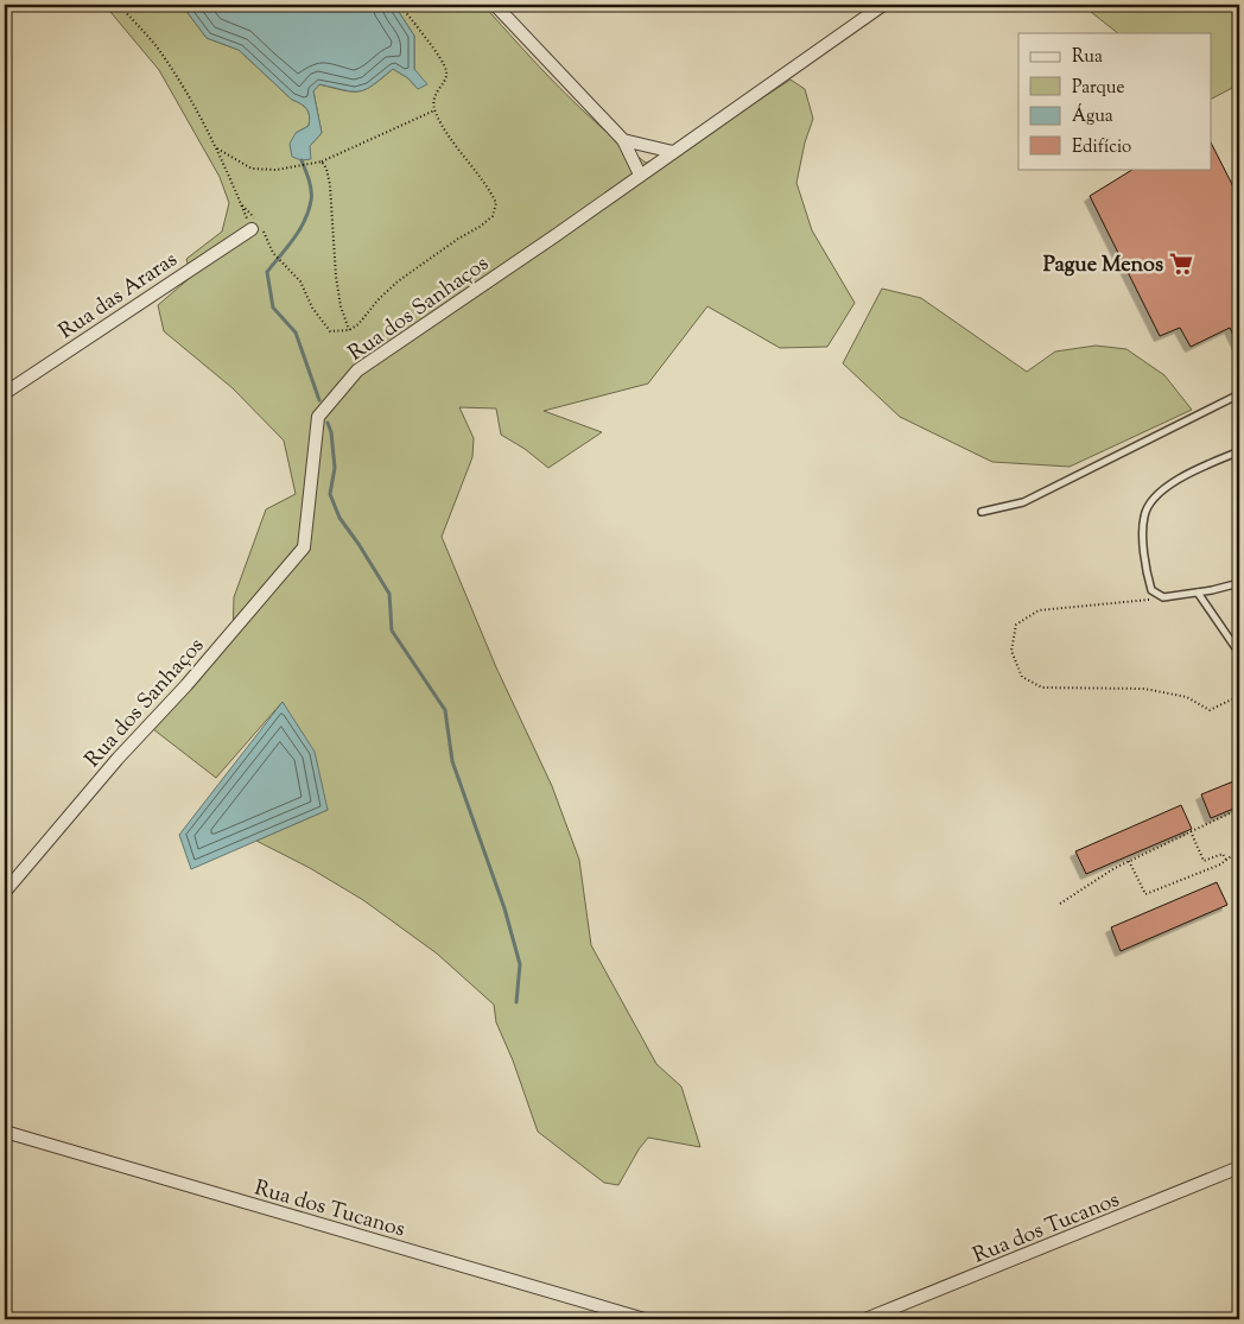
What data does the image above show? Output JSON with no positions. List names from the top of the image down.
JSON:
{
  "streets": {
    "street": ["Rua das Araras", "Rua dos Sanhaços", "Rua dos Tucanos"]
  },
  "places": {
    "supermarket": ["Pague Menos"]
  },
  "legend": [
    "Rua",
    "Parque",
    "Água",
    "Edifício"
  ]
}
